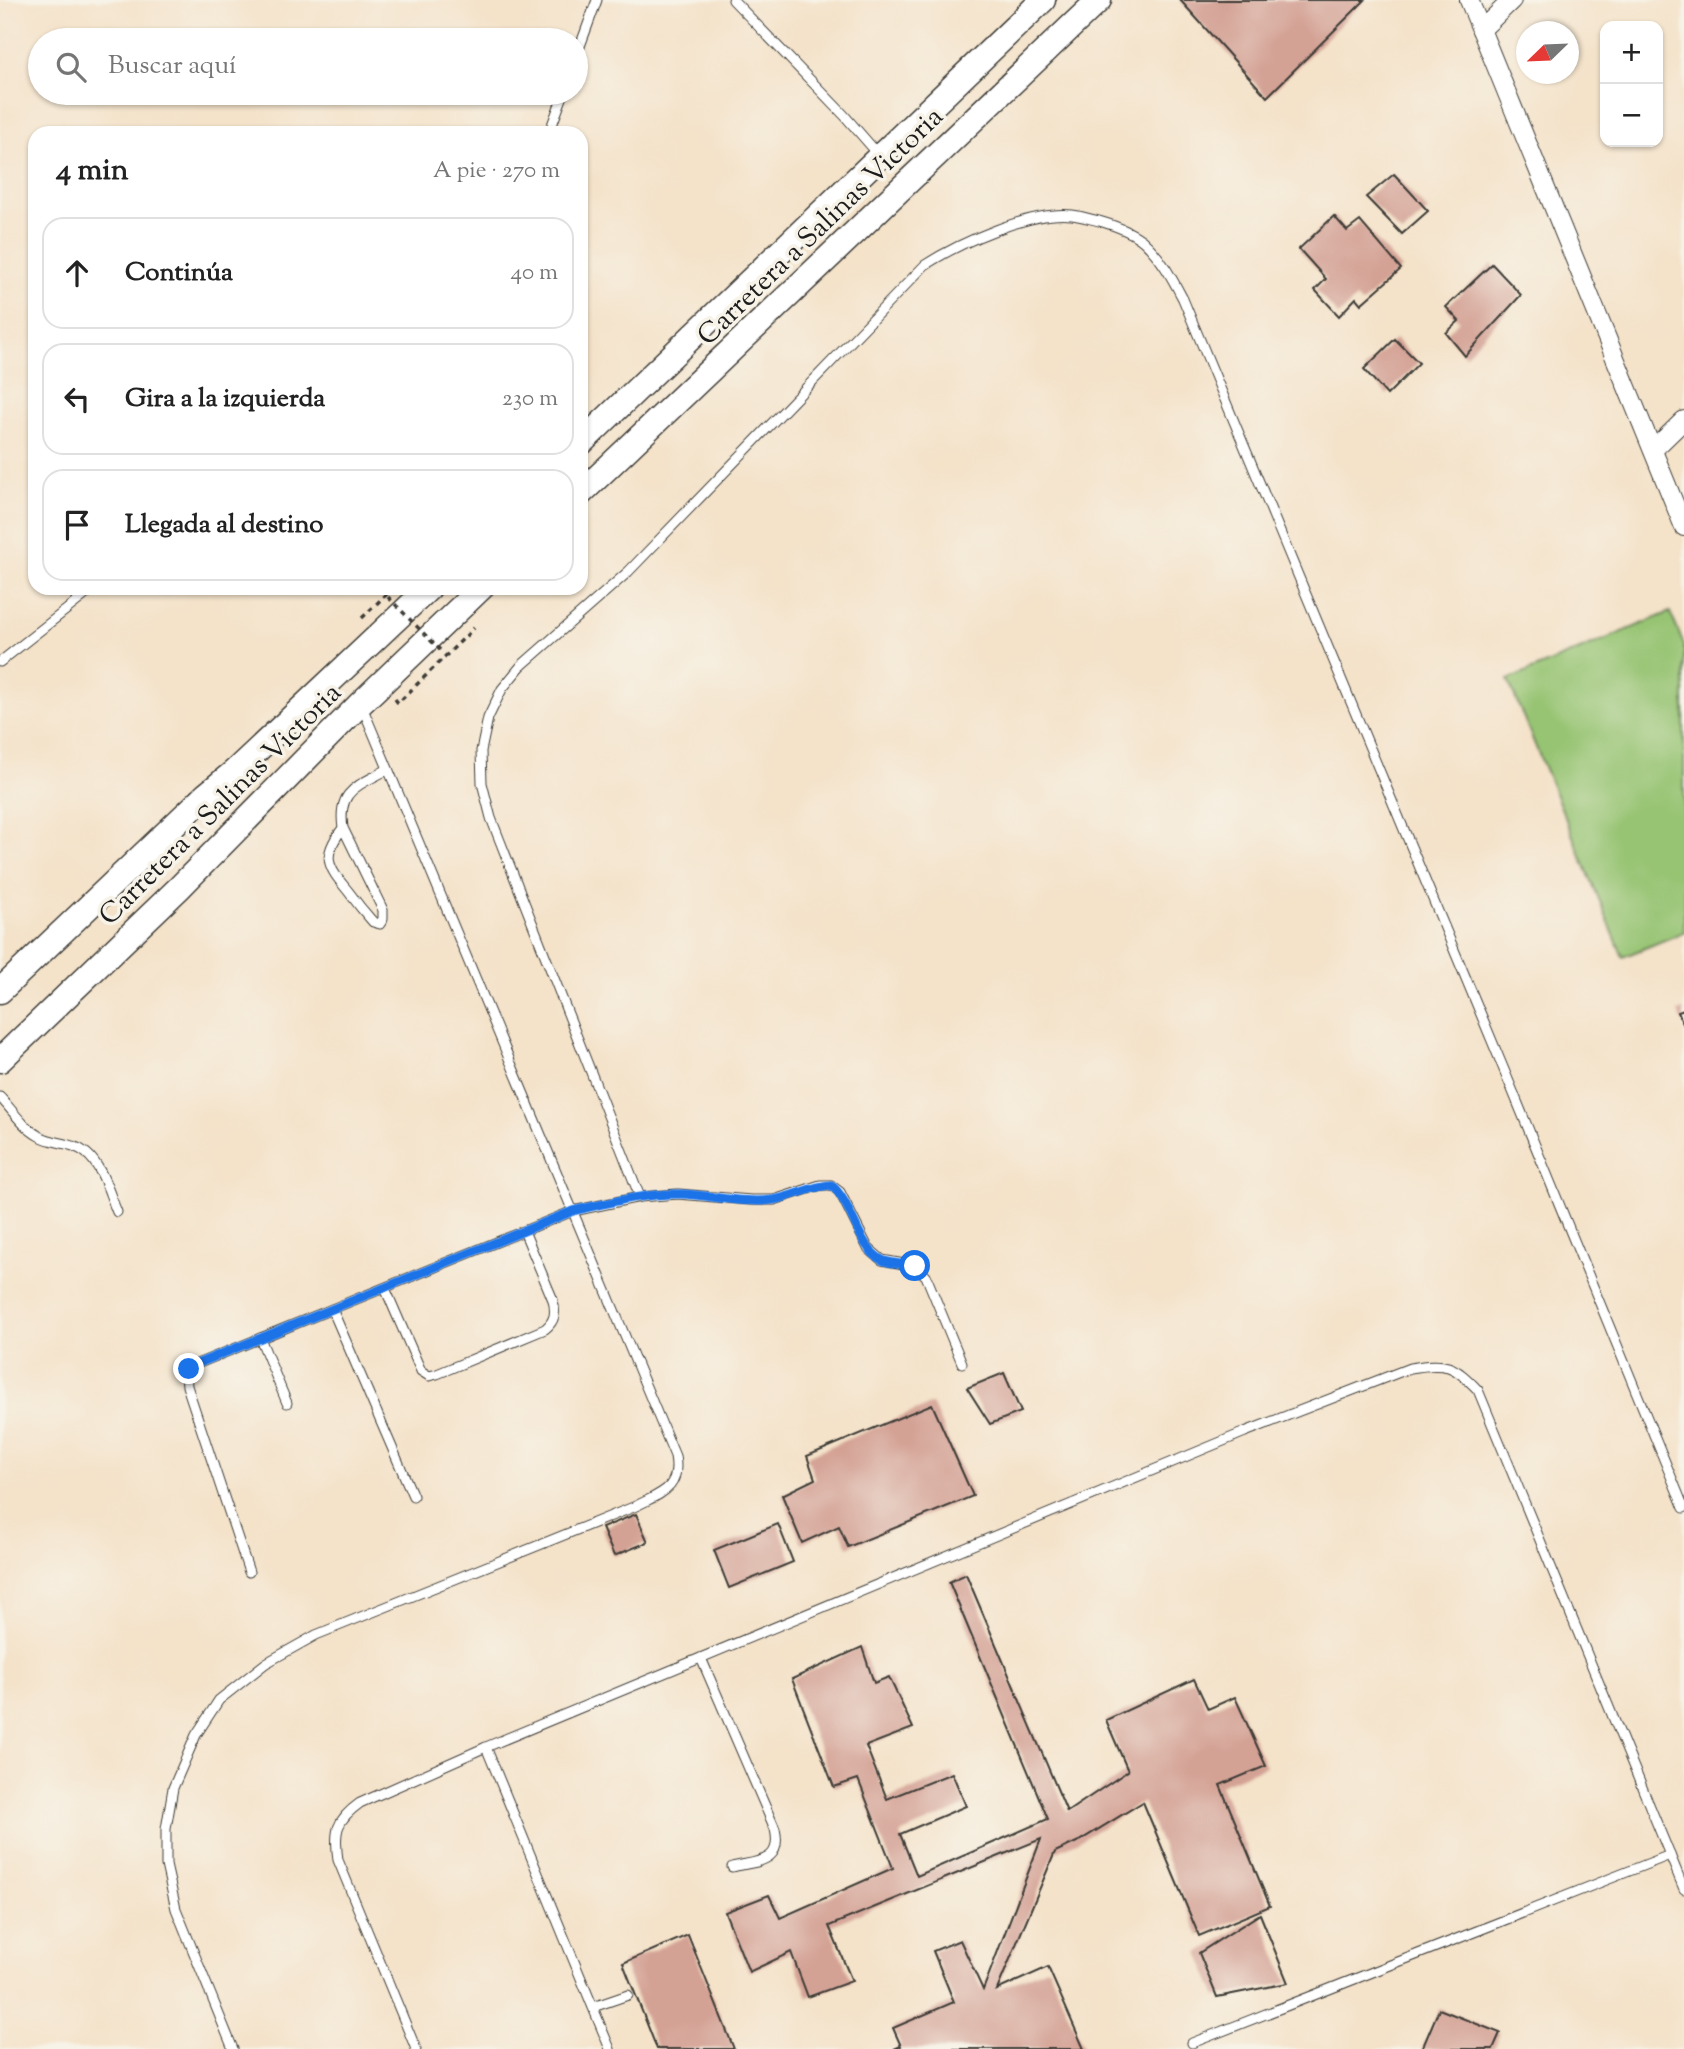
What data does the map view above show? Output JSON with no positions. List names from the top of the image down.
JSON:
{
  "streets": {
    "main road": ["Carretera a Salinas Victoria"]
  },
  "north": "bottom left",
  "page": {
    "map_buttons": ["+", "−"],
    "search": "Buscar aquí",
    "heading": ["4 min", "A pie · 270 m"],
    "list": [
      ["Continúa", "40 m"],
      ["Gira a la izquierda", "230 m"],
      "Llegada al destino"
    ]
  }
}
